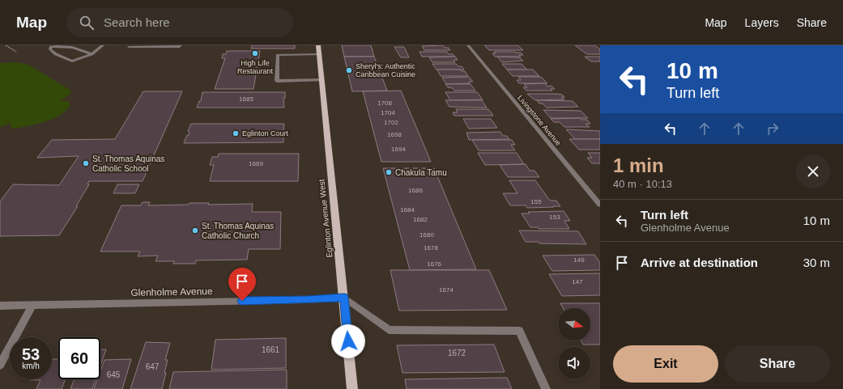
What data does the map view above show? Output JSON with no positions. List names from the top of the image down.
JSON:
{
  "streets": {
    "main road": ["Eglinton Avenue West"],
    "street": ["Livingstone Avenue", "Glenholme Avenue"]
  },
  "crossings": [
    ["Eglinton Avenue West", "Glenholme Avenue"]
  ],
  "places": [
    "High Life Restaurant",
    "Sheryl's: Authentic Caribbean Cuisine",
    "Eglinton Court",
    "St. Thomas Aquinas Catholic School",
    "Chakula Tamu",
    "St. Thomas Aquinas Catholic Church"
  ],
  "house_numbers": [
    "1685",
    "1708",
    "1704",
    "1702",
    "1698",
    "1694",
    "1669",
    "1686",
    "155",
    "1684",
    "153",
    "1682",
    "1680",
    "1678",
    "149",
    "1676",
    "147",
    "1674",
    "1661",
    "1672",
    "647",
    "645"
  ],
  "north": "right",
  "page": {
    "header": "Map",
    "search": "Search here",
    "nav": ["Map", "Layers", "Share"],
    "turn": ["10 m", "Turn left"],
    "heading": ["1 min", "40 m · 10:13"],
    "list": [
      {
        "name": "Turn left",
        "note": "Glenholme Avenue",
        "value": "10 m"
      },
      {
        "name": "Arrive at destination",
        "value": "30 m"
      }
    ],
    "speed": "53 km/h",
    "limit": "60",
    "buttons": ["Exit", "Share"]
  }
}
